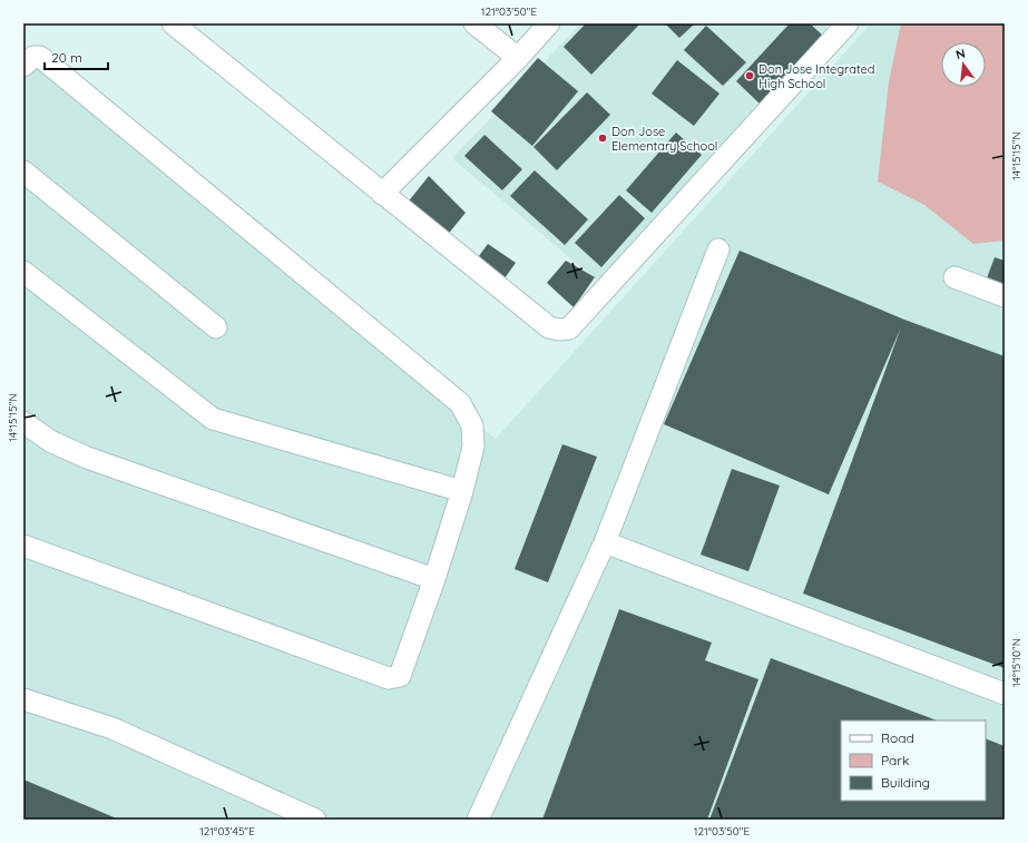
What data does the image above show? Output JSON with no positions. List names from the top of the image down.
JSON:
{
  "places": ["Don Jose Integrated High School", "Don Jose Elementary School"],
  "legend": ["Road", "Park", "Building"],
  "scale_bar": "20 m",
  "north": "top",
  "coordinates": [
    "121°03'50\"E",
    "14°15'15\"N",
    "14°15'10\"N",
    "121°03'45\"E"
  ]
}
